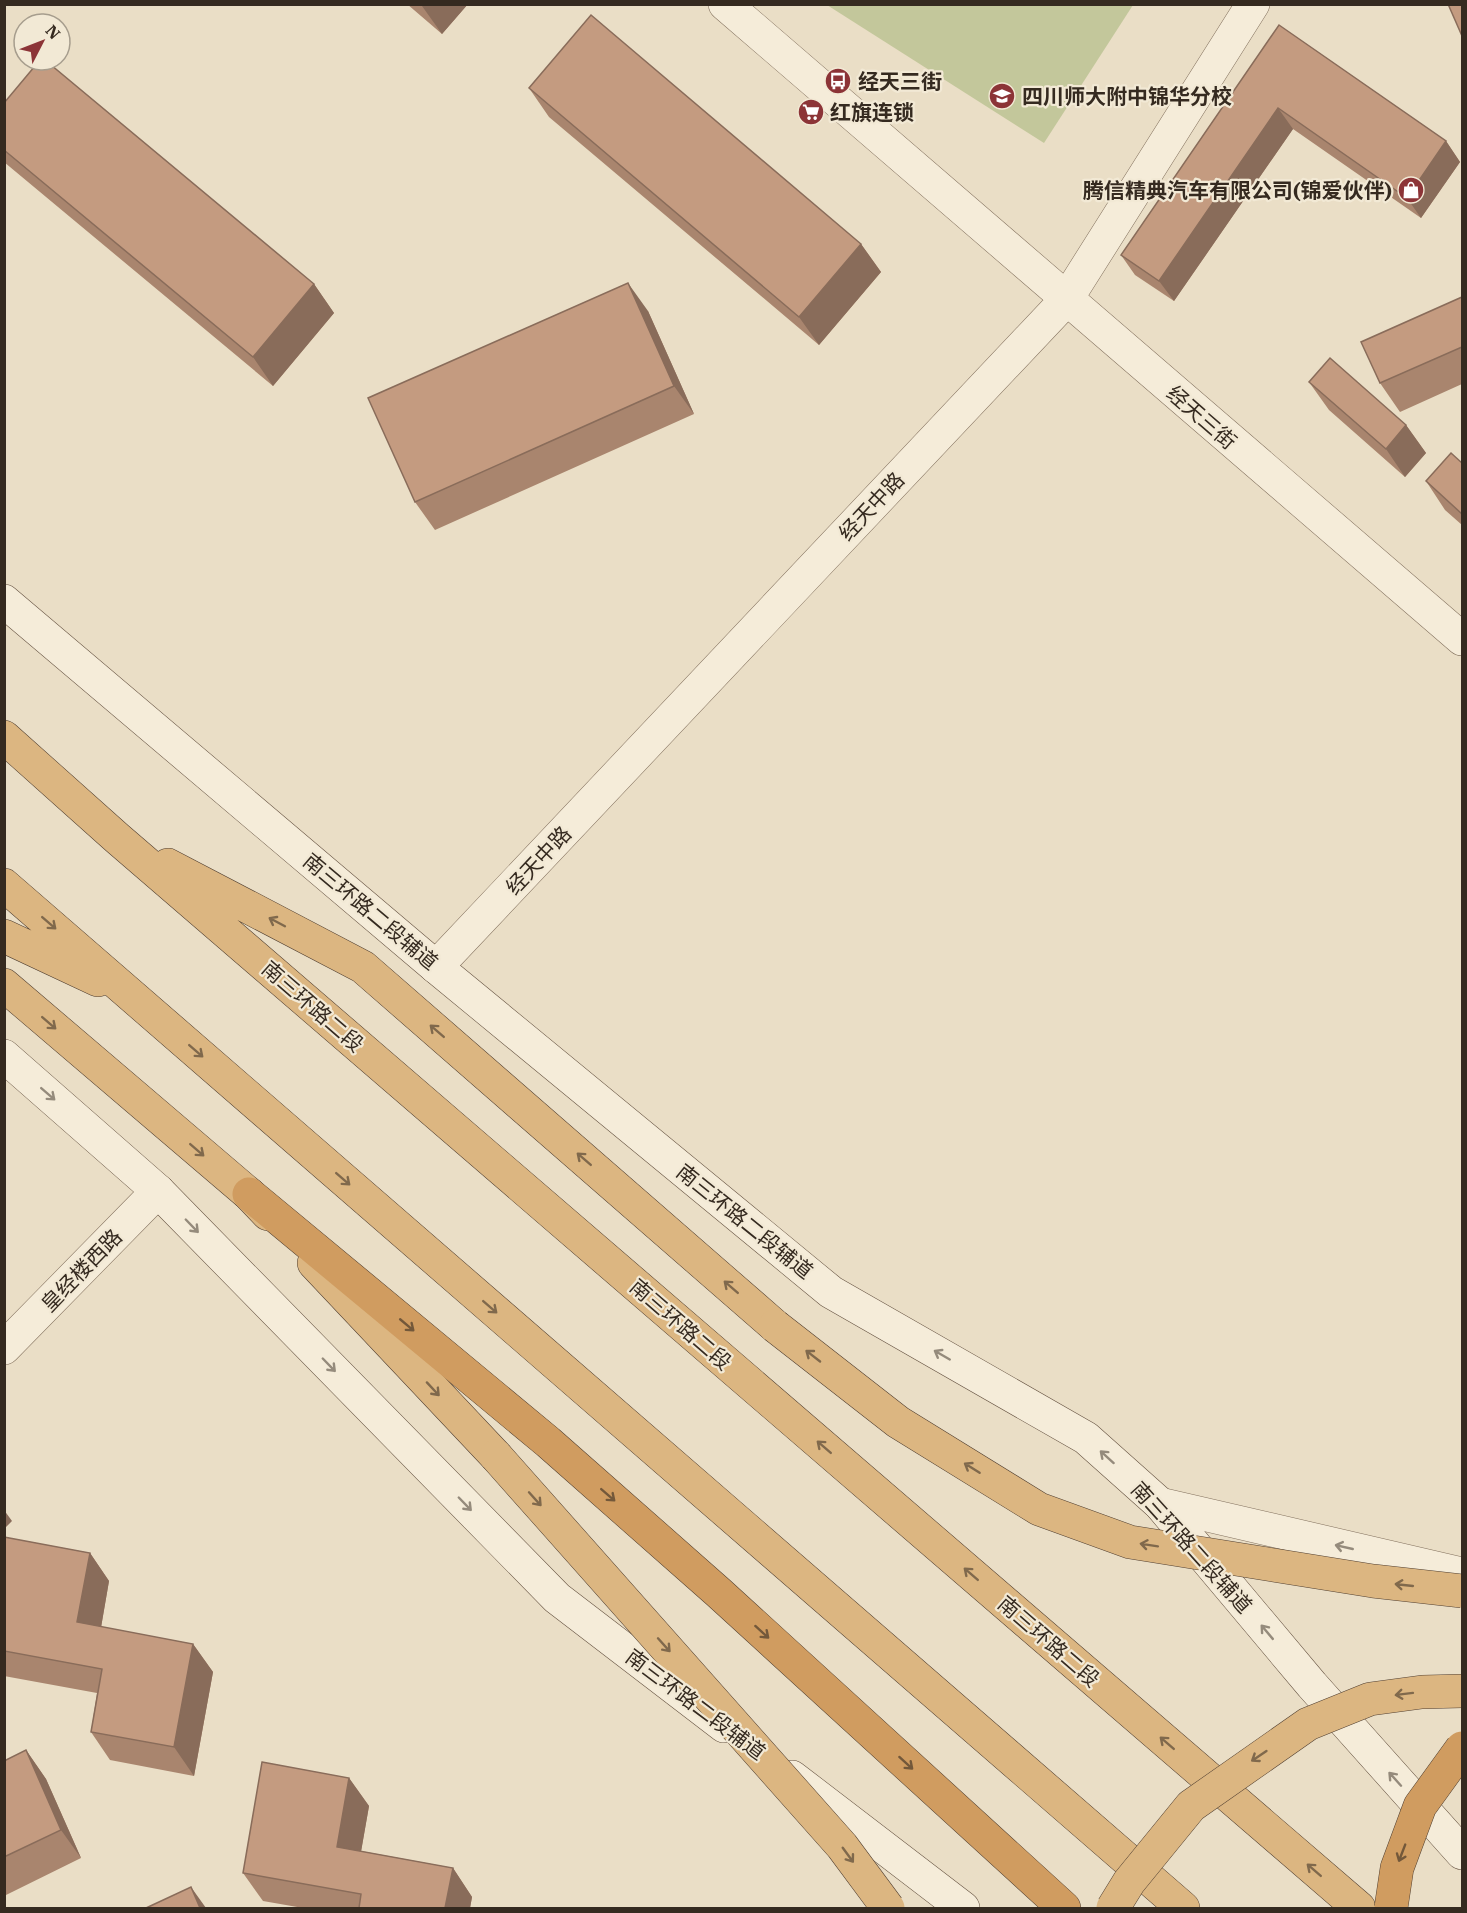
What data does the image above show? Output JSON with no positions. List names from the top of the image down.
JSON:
{
  "streets": {
    "highway": ["南三环路二段"],
    "main road": [
      "经天三街",
      "经天中路",
      "南三环路二段辅道",
      "皇经楼西路"
    ]
  },
  "crossings": [
    ["经天三街", "经天中路"],
    ["经天中路", "南三环路二段辅道"],
    ["南三环路二段辅道", "皇经楼西路"]
  ],
  "places": {
    "bus stop": ["经天三街"],
    "school or university": ["四川师大附中锦华分校"],
    "supermarket": ["红旗连锁"],
    "shop": ["腾信精典汽车有限公司(锦爱伙伴)"]
  },
  "north": "top right"
}
